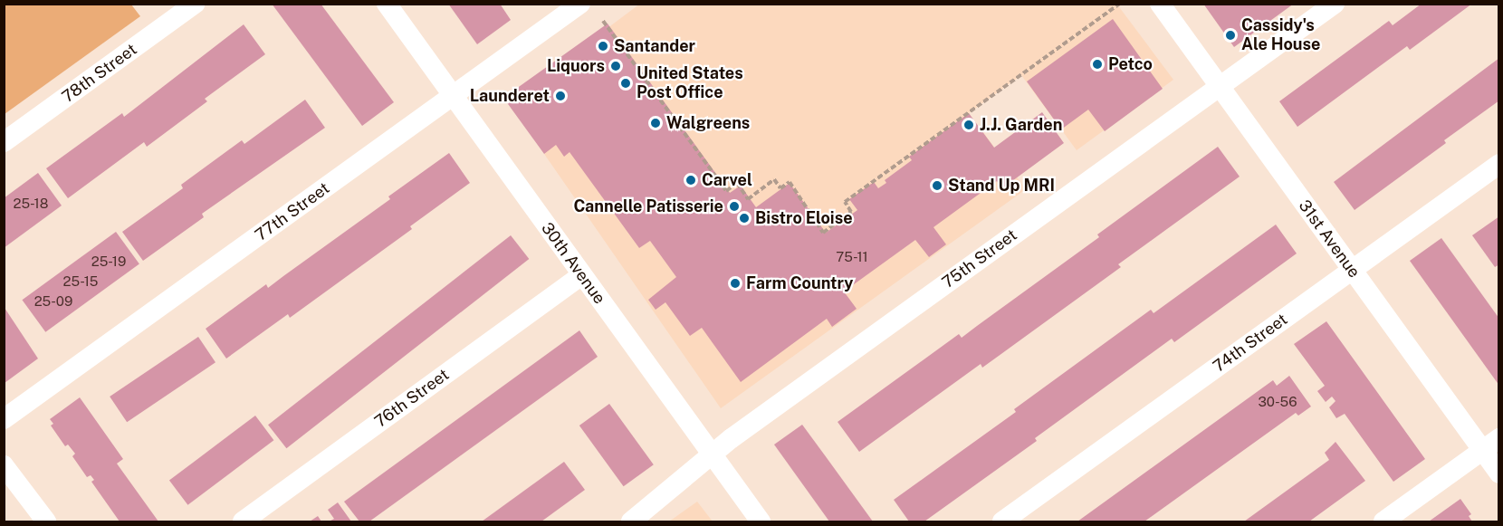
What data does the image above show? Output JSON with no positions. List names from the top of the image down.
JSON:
{
  "streets": {
    "street": [
      "78th Street",
      "77th Street",
      "31st Avenue",
      "75th Street",
      "30th Avenue",
      "74th Street",
      "76th Street"
    ]
  },
  "crossings": [
    ["77th Street", "30th Avenue"],
    ["31st Avenue", "75th Street"],
    ["31st Avenue", "74th Street"],
    ["75th Street", "30th Avenue"],
    ["30th Avenue", "76th Street"]
  ],
  "places": [
    "Cassidy's Ale House",
    "Santander",
    "Petco",
    "Liquors",
    "United States Post Office",
    "Launderet",
    "Walgreens",
    "J.J. Garden",
    "Carvel",
    "Stand Up MRI",
    "Cannelle Patisserie",
    "Bistro Eloise",
    "Farm Country"
  ],
  "house_numbers": [
    "25-18",
    "75-11",
    "25-19",
    "25-15",
    "25-09",
    "30-56"
  ]
}
